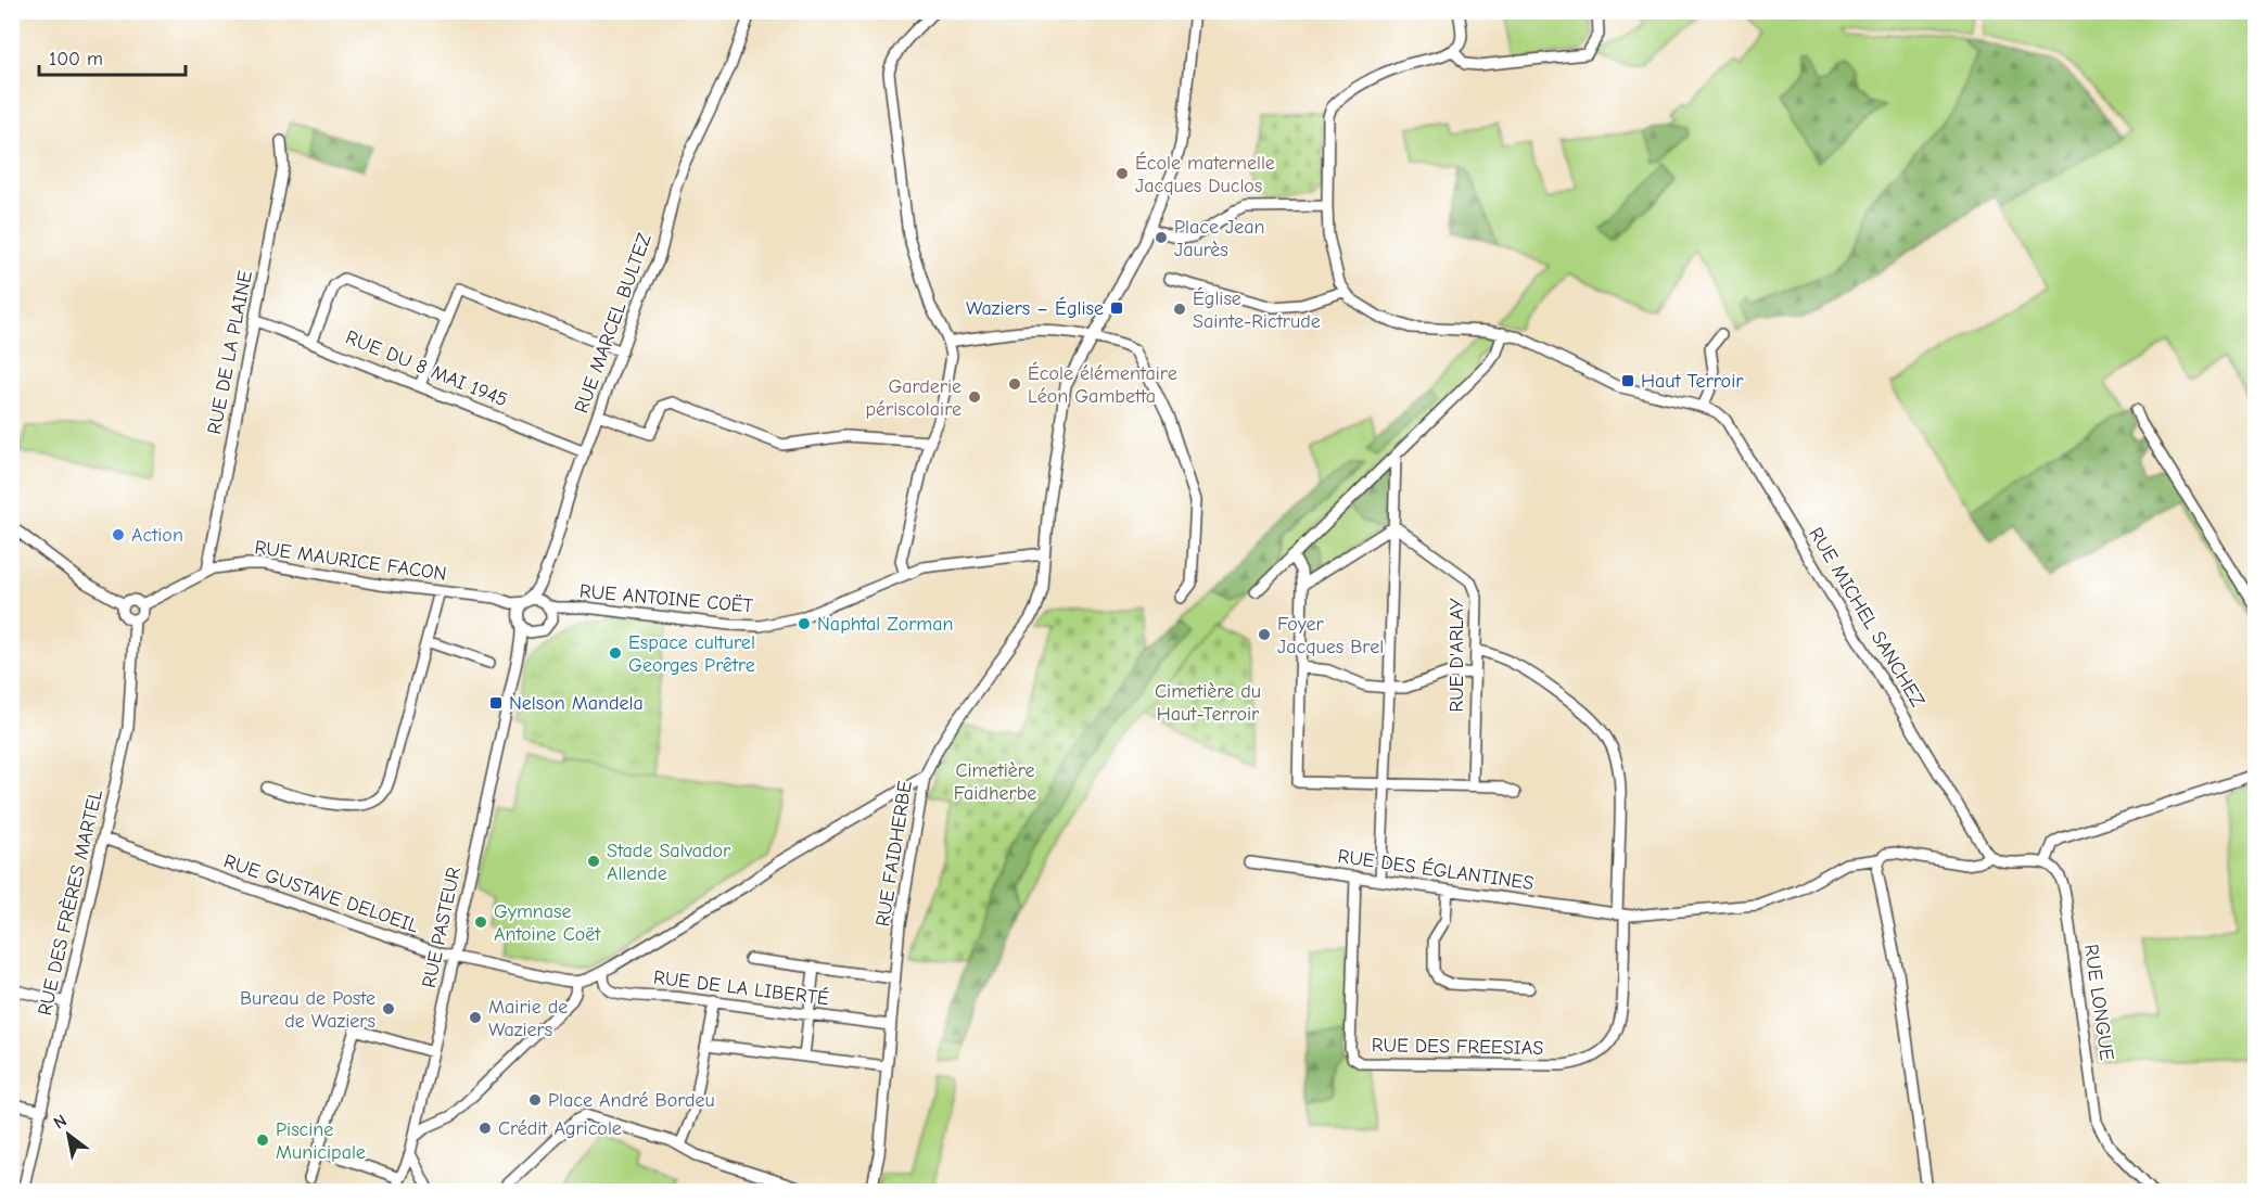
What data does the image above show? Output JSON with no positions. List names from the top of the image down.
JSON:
{
  "streets": {
    "street": [
      "RUE MARCEL BULTEZ",
      "RUE DE LA PLAINE",
      "RUE DU 8 MAI 1945",
      "RUE MAURICE FACON",
      "RUE ANTOINE COËT",
      "RUE MICHEL SANCHEZ",
      "RUE D'ARLAY",
      "RUE FAIDHERBE",
      "RUE DES ÉGLANTINES",
      "RUE GUSTAVE DELOEIL",
      "RUE DES FRÈRES MARTEL",
      "RUE PASTEUR",
      "RUE DE LA LIBERTÉ",
      "RUE LONGUE",
      "RUE DES FREESIAS"
    ]
  },
  "crossings": [
    ["RUE MARCEL BULTEZ", "RUE DU 8 MAI 1945"],
    ["RUE MARCEL BULTEZ", "RUE MAURICE FACON"],
    ["RUE MARCEL BULTEZ", "RUE ANTOINE COËT"],
    ["RUE MARCEL BULTEZ", "RUE PASTEUR"],
    ["RUE DE LA PLAINE", "RUE DU 8 MAI 1945"],
    ["RUE DE LA PLAINE", "RUE MAURICE FACON"],
    ["RUE MAURICE FACON", "RUE ANTOINE COËT"],
    ["RUE MAURICE FACON", "RUE DES FRÈRES MARTEL"],
    ["RUE MAURICE FACON", "RUE PASTEUR"],
    ["RUE ANTOINE COËT", "RUE FAIDHERBE"],
    ["RUE ANTOINE COËT", "RUE PASTEUR"],
    ["RUE MICHEL SANCHEZ", "RUE DES ÉGLANTINES"],
    ["RUE FAIDHERBE", "RUE DE LA LIBERTÉ"],
    ["RUE DES ÉGLANTINES", "RUE DES FREESIAS"],
    ["RUE GUSTAVE DELOEIL", "RUE DES FRÈRES MARTEL"],
    ["RUE GUSTAVE DELOEIL", "RUE PASTEUR"]
  ],
  "parks": ["Cimetière du Haut-Terroir", "Cimetière Faidherbe"],
  "places": {
    "other": [
      "École maternelle Jacques Duclos",
      "Place Jean Jaurès",
      "Église Sainte-Rictrude",
      "École élémentaire Léon Gambetta",
      "Garderie périscolaire",
      "Action",
      "Naphtal Zorman",
      "Foyer Jacques Brel",
      "Espace culturel Georges Prêtre",
      "Stade Salvador Allende",
      "Gymnase Antoine Coët",
      "Bureau de Poste de Waziers",
      "Mairie de Waziers",
      "Place André Bordeu",
      "Crédit Agricole",
      "Piscine Municipale"
    ],
    "transit": ["Waziers – Église", "Haut Terroir", "Nelson Mandela"]
  },
  "scale_bar": "100 m",
  "north": "top left"
}
